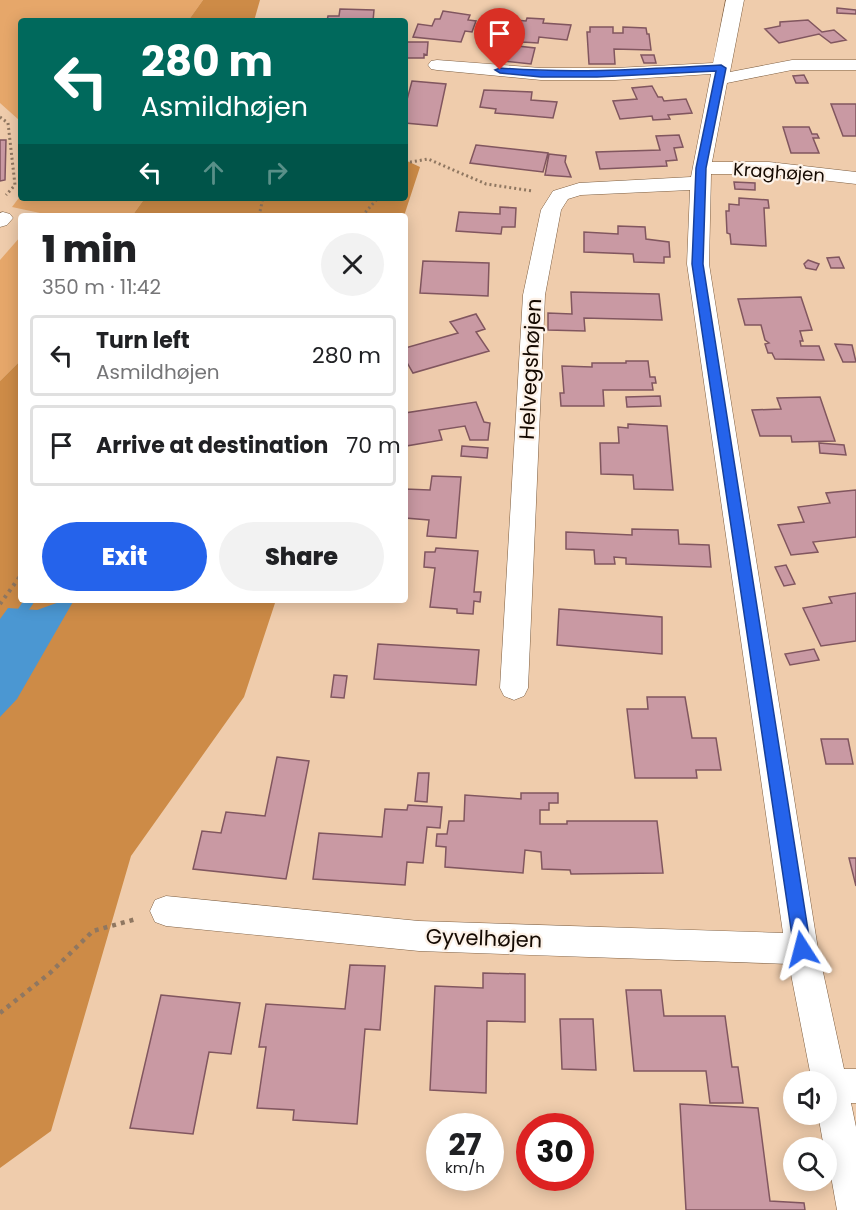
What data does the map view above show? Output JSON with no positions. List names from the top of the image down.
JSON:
{
  "streets": {
    "street": ["Kraghøjen", "Helvegshøjen", "Gyvelhøjen"]
  },
  "page": {
    "turn": ["280 m", "Asmildhøjen"],
    "heading": ["1 min", "350 m · 11:42"],
    "list": [
      {
        "name": "Turn left",
        "note": "Asmildhøjen",
        "value": "280 m"
      },
      {
        "name": "Arrive at destination",
        "value": "70 m"
      }
    ],
    "buttons": ["Exit", "Share"],
    "speed": "27 km/h",
    "limit": "30"
  }
}
